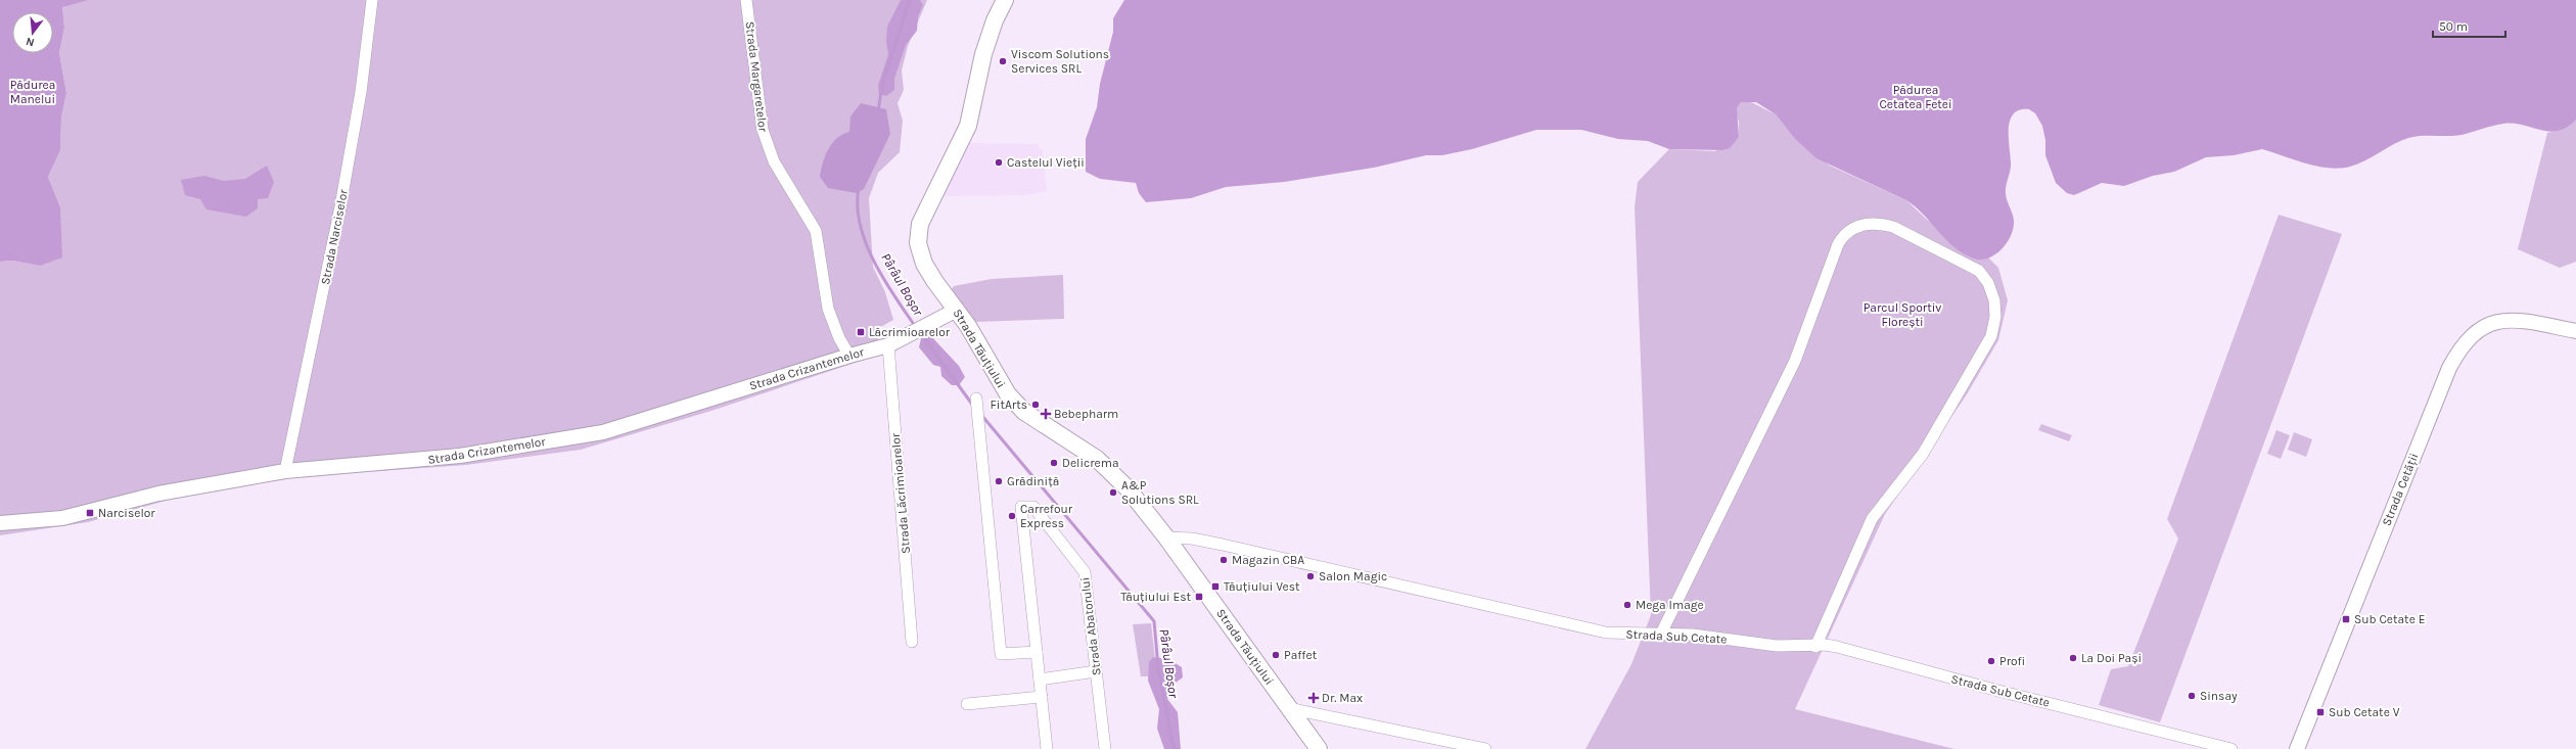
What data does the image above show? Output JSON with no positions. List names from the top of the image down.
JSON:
{
  "streets": {
    "main road": ["Strada Tăuțiului"],
    "street": [
      "Strada Margaretelor",
      "Strada Narciselor",
      "Strada Crizantemelor",
      "Strada Cetății",
      "Strada Lăcrimioarelor",
      "Strada Abatorului",
      "Strada Sub Cetate"
    ]
  },
  "crossings": [
    ["Strada Margaretelor", "Strada Crizantemelor"],
    ["Strada Narciselor", "Strada Crizantemelor"],
    ["Strada Tăuțiului", "Strada Crizantemelor"],
    ["Strada Tăuțiului", "Strada Sub Cetate"],
    ["Strada Crizantemelor", "Strada Lăcrimioarelor"]
  ],
  "water": ["Pârâul Boșor"],
  "parks": ["Pădurea Manelui", "Pădurea Cetatea Fetei", "Parcul Sportiv Florești"],
  "places": {
    "other": [
      "Viscom Solutions Services SRL",
      "Castelul Vieții",
      "FitArts",
      "Delicrema",
      "Grădiniță",
      "A&P Solutions SRL",
      "Carrefour Express",
      "Magazin CBA",
      "Salon Magic",
      "Mega Image",
      "Paffet",
      "La Doi Pași",
      "Profi",
      "Sinsay"
    ],
    "transit": [
      "Lăcrimioarelor",
      "Narciselor",
      "Tăuțiului Vest",
      "Tăuțiului Est",
      "Sub Cetate E",
      "Sub Cetate V"
    ],
    "health": ["Bebepharm", "Dr. Max"]
  },
  "scale_bar": "50 m",
  "north": "bottom"
}
